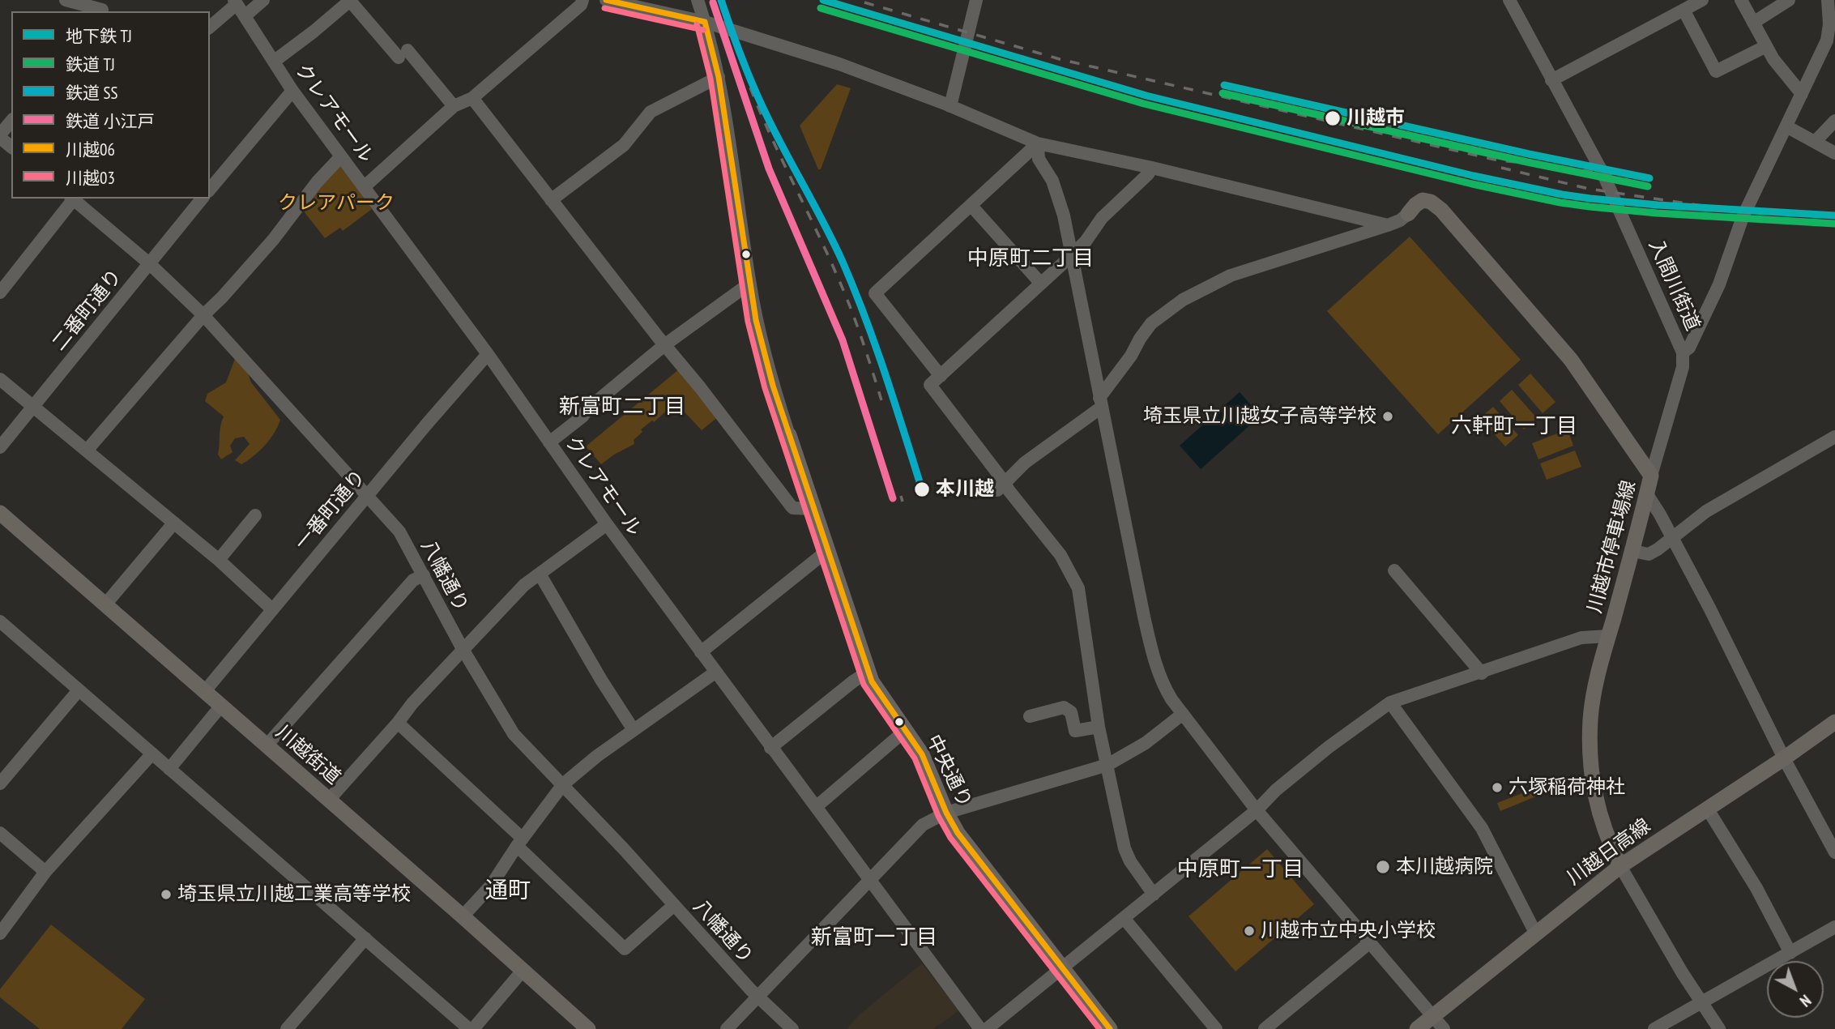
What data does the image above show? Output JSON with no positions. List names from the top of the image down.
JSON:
{
  "streets": {
    "main road": [
      "川越市停車場線",
      "川越街道",
      "中央通り",
      "川越日高線"
    ],
    "street": [
      "クレアモール",
      "入間川街道",
      "二番町通り",
      "一番町通り",
      "八幡通り"
    ]
  },
  "crossings": [
    ["クレアモール", "一番町通り"],
    ["入間川街道", "川越市停車場線"],
    ["二番町通り", "八幡通り"],
    ["一番町通り", "八幡通り"],
    ["一番町通り", "川越街道"],
    ["川越市停車場線", "川越日高線"]
  ],
  "districts": [
    "中原町二丁目",
    "新富町二丁目",
    "六軒町一丁目",
    "中原町一丁目",
    "通町",
    "新富町一丁目"
  ],
  "parks": ["クレアパーク"],
  "places": [
    "川越市",
    "埼玉県立川越女子高等学校",
    "本川越",
    "六塚稲荷神社",
    "本川越病院",
    "埼玉県立川越工業高等学校",
    "川越市立中央小学校"
  ],
  "lines": [
    "metro line TJ",
    "rail line SS",
    "transit line 川越06",
    "rail line 小江戸",
    "rail line TJ",
    "transit line 川越03"
  ],
  "legend": [
    "地下鉄 TJ",
    "鉄道 TJ",
    "鉄道 SS",
    "鉄道 小江戸",
    "川越06",
    "川越03"
  ],
  "north": "bottom right"
}
